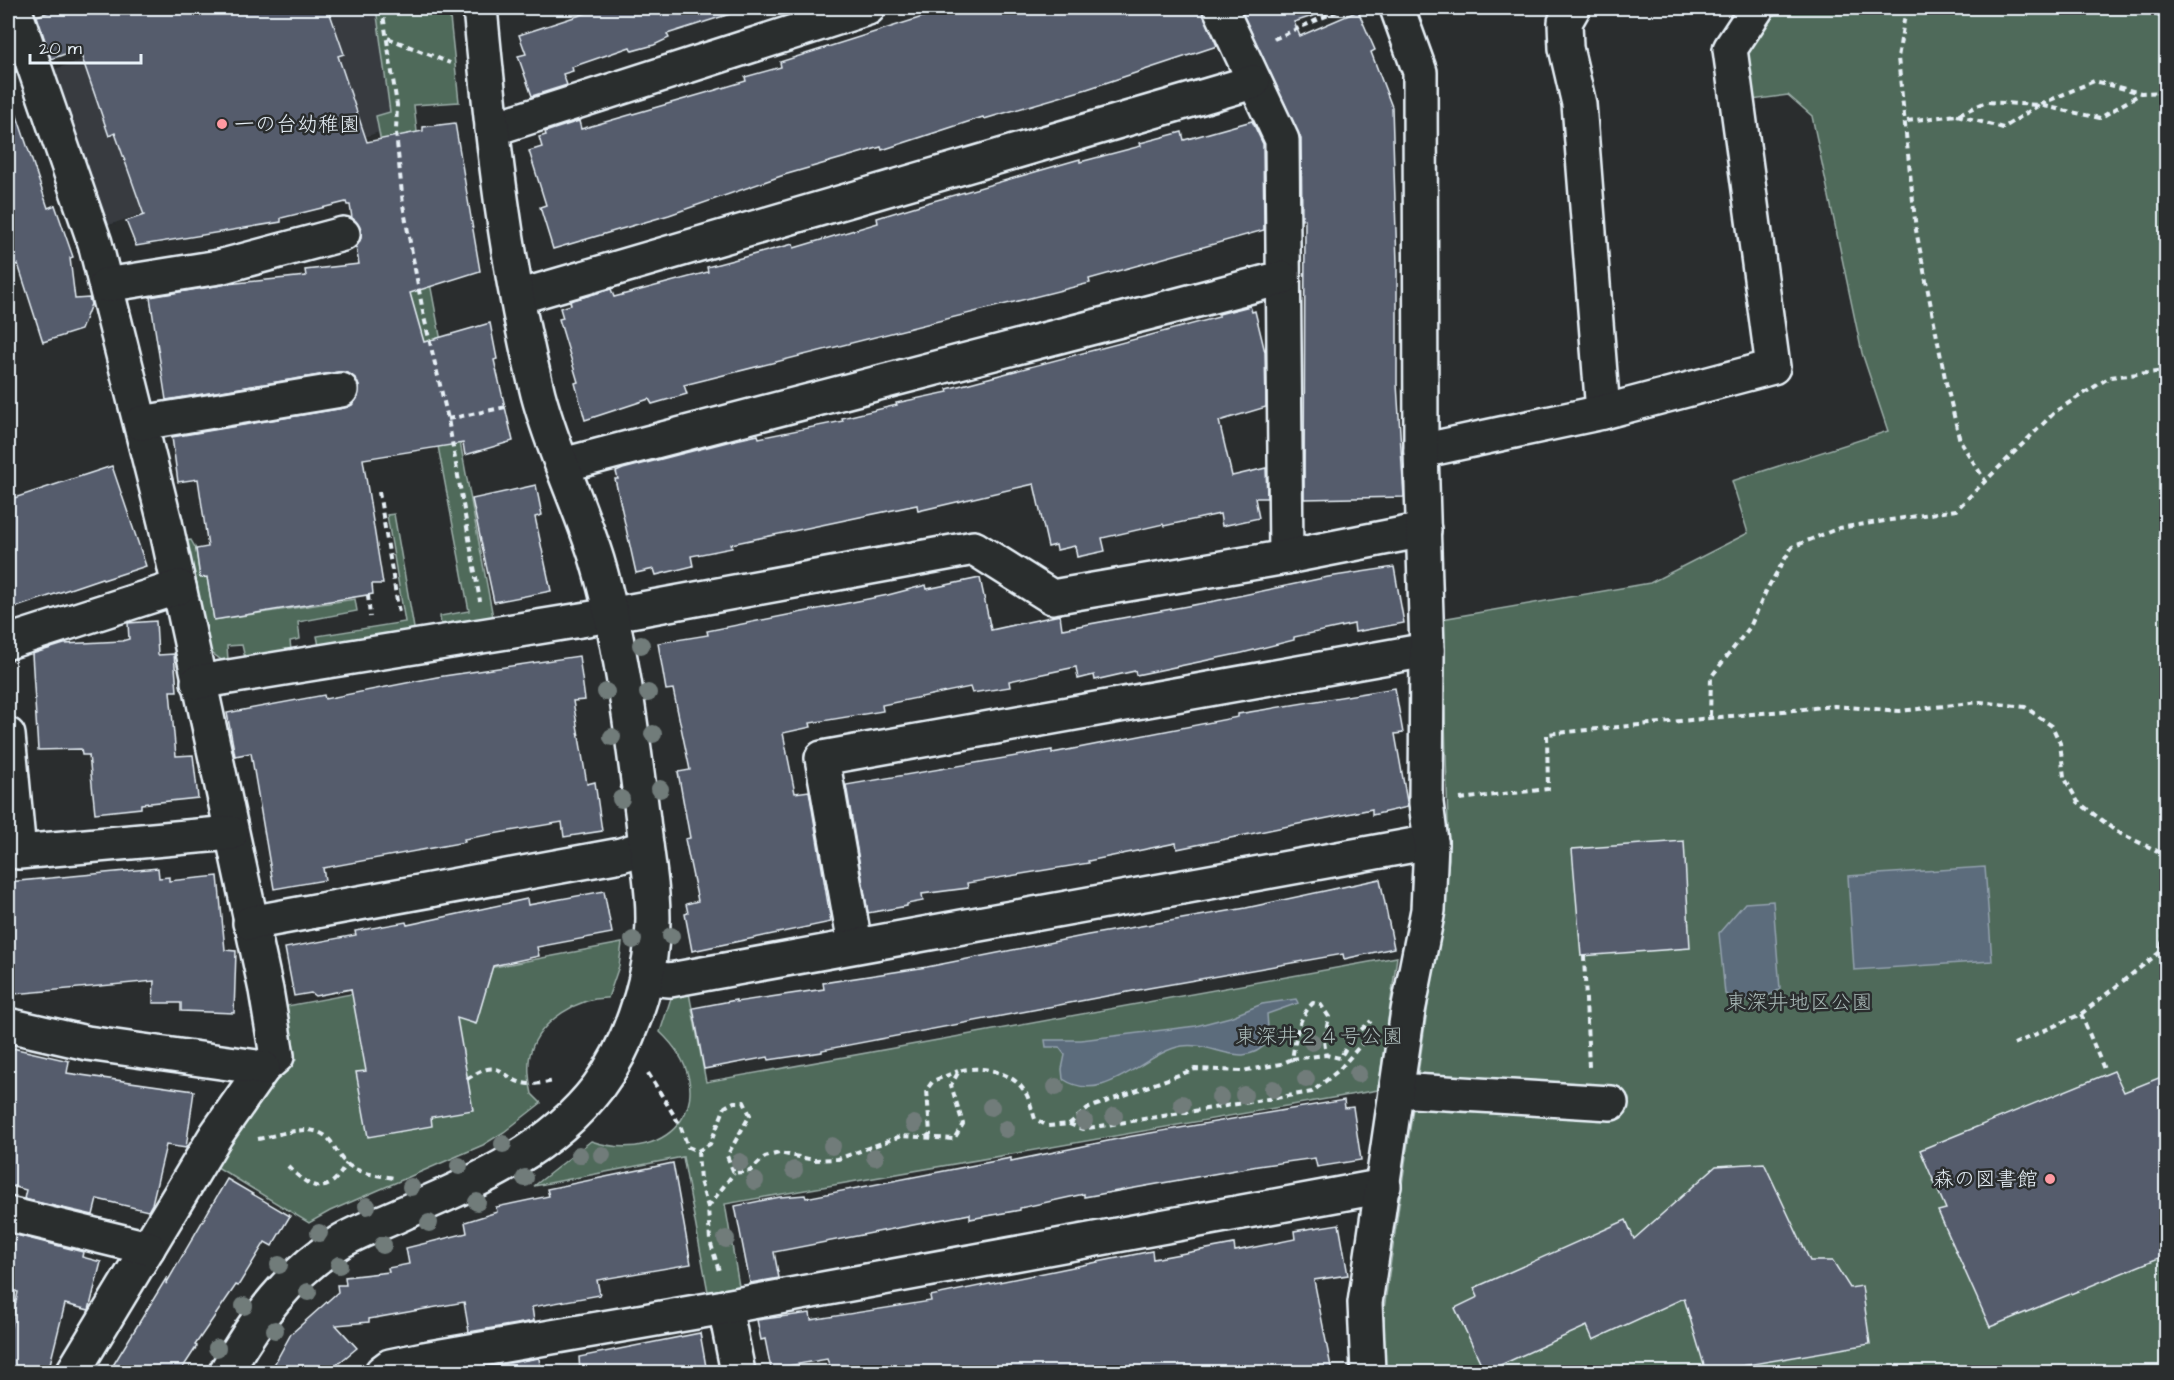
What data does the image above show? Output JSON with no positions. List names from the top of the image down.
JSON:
{
  "parks": ["東深井地区公園", "東深井２４号公園"],
  "places": ["一の台幼稚園", "森の図書館"],
  "scale_bar": "20 m"
}
